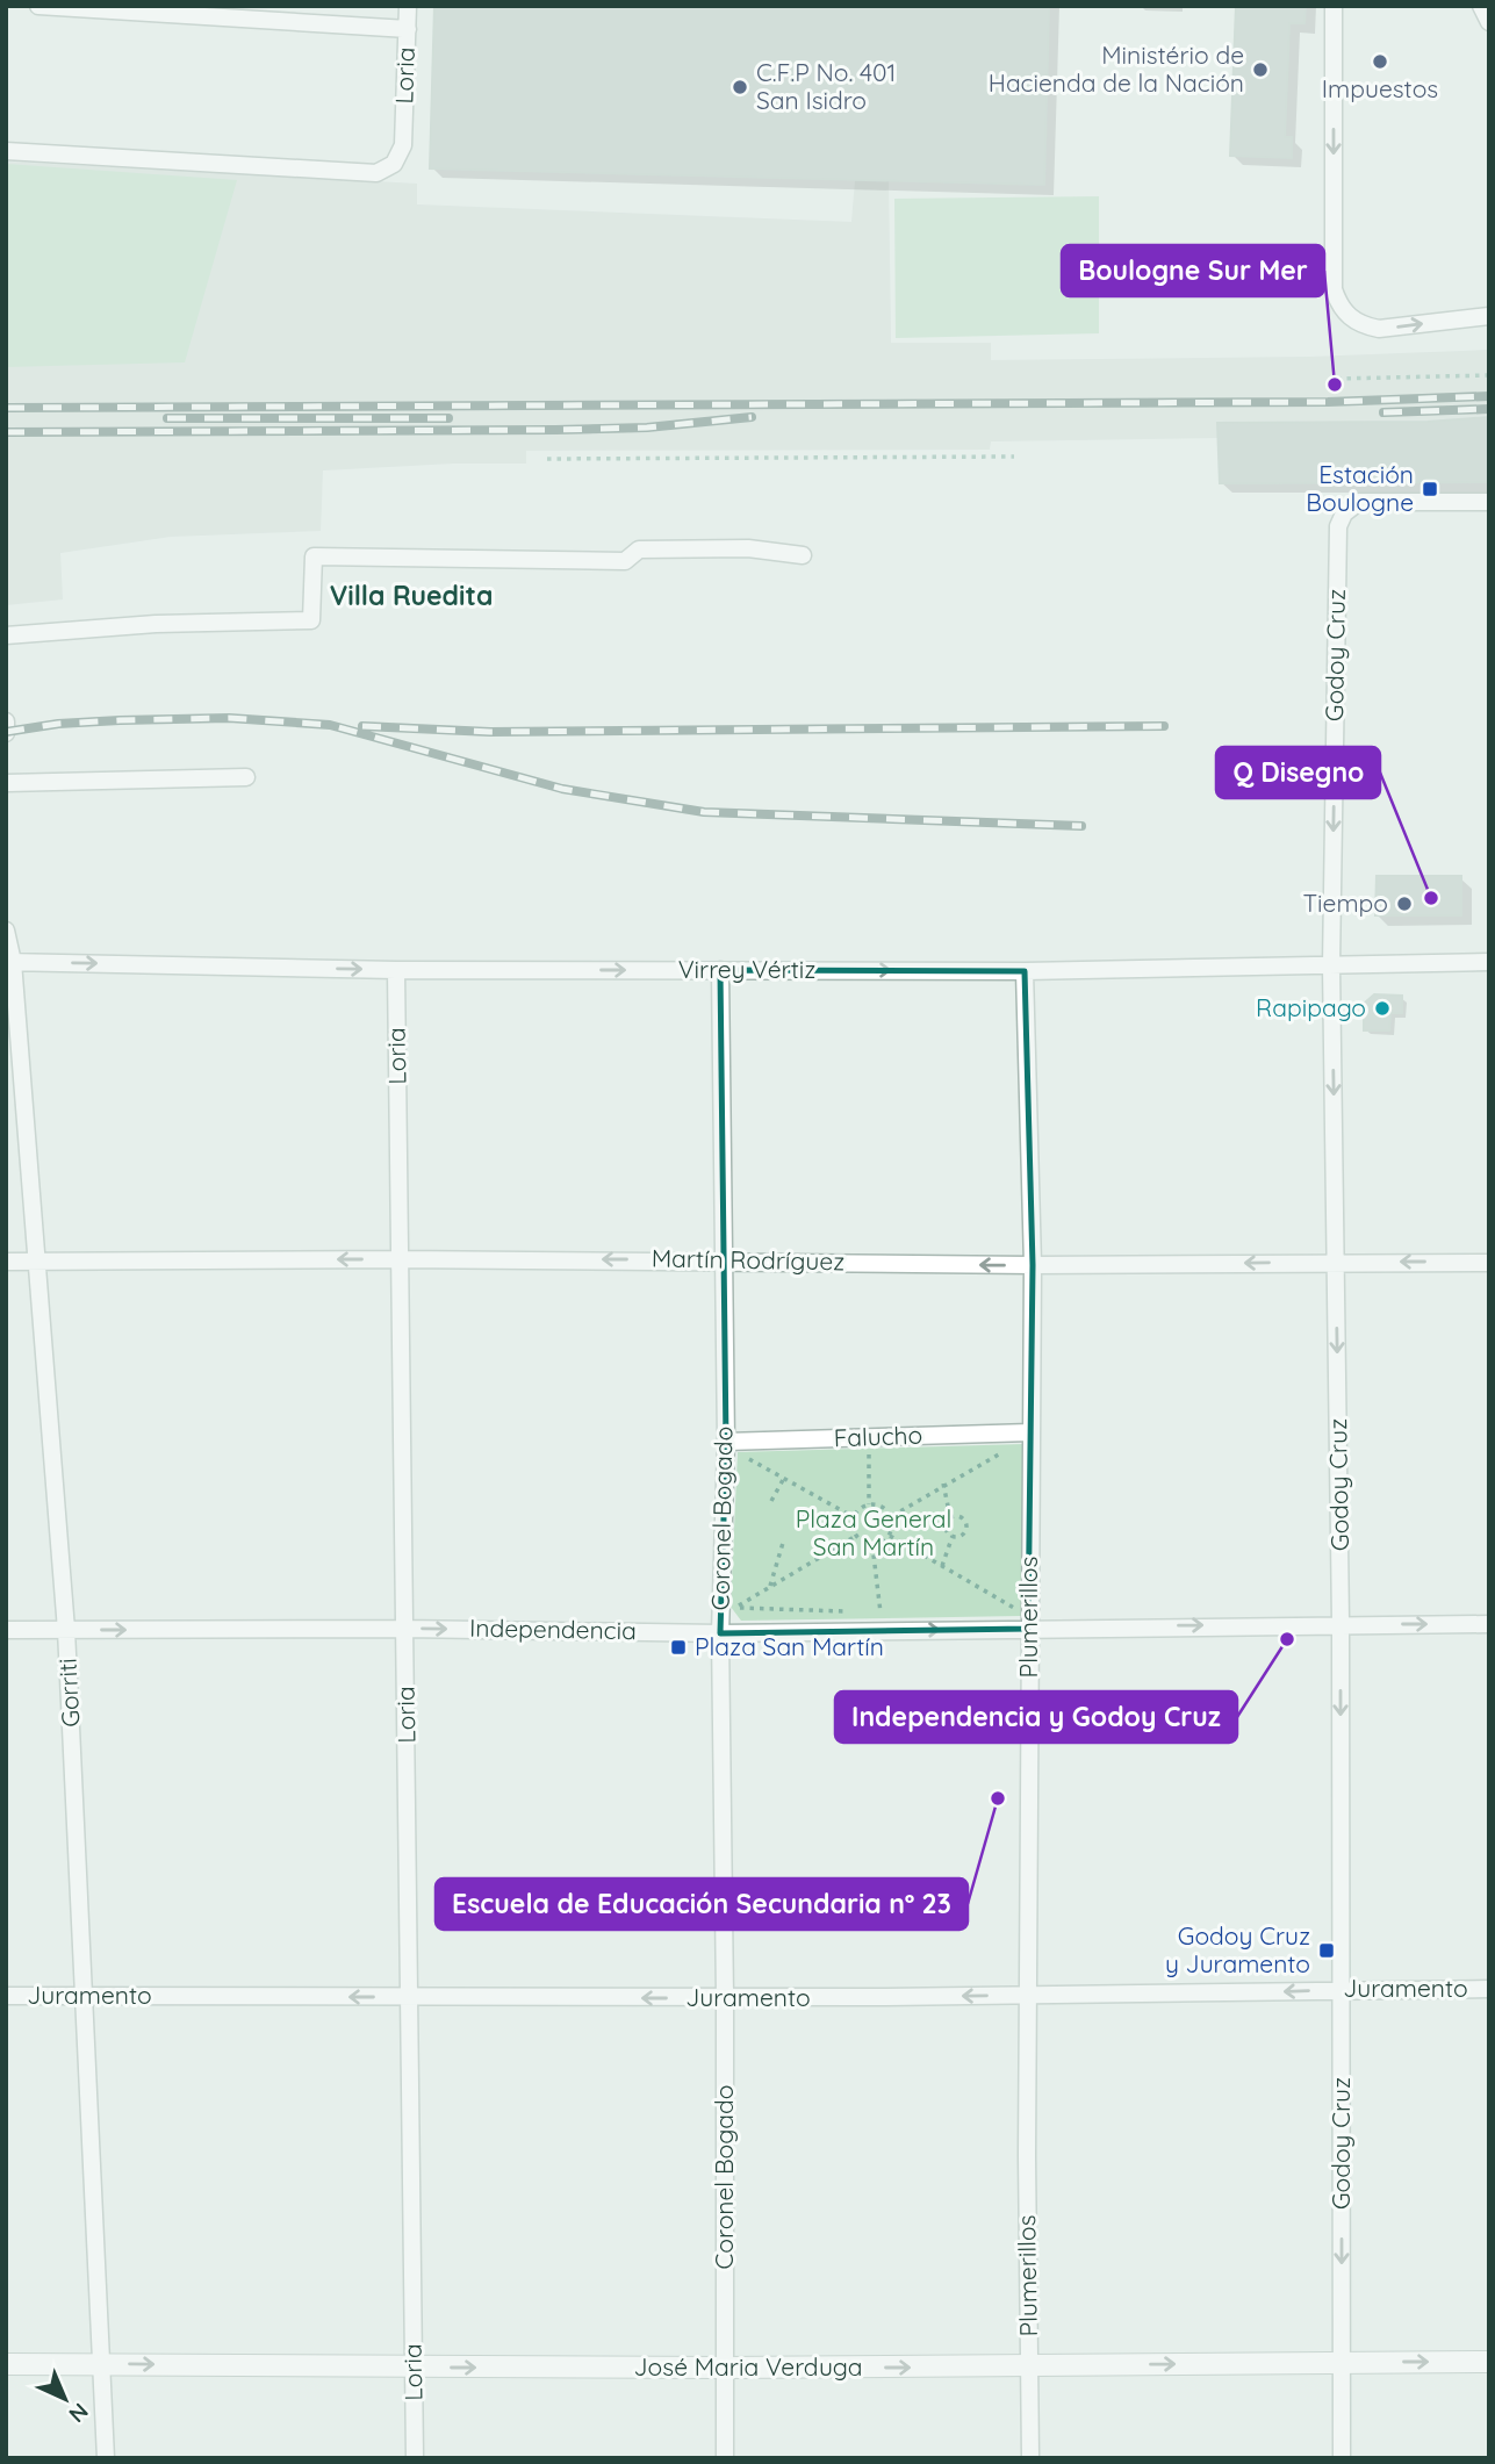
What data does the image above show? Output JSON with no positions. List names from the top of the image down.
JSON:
{
  "streets": {
    "street": [
      "Loria",
      "Godoy Cruz",
      "Virrey Vértiz",
      "Martín Rodríguez",
      "Falucho",
      "Coronel Bogado",
      "Plumerillos",
      "Independencia",
      "Gorriti",
      "Juramento",
      "José Maria Verduga"
    ]
  },
  "crossings": [
    ["Loria", "Virrey Vértiz"],
    ["Loria", "Martín Rodríguez"],
    ["Loria", "Independencia"],
    ["Loria", "Juramento"],
    ["Loria", "José Maria Verduga"],
    ["Godoy Cruz", "Virrey Vértiz"],
    ["Godoy Cruz", "Martín Rodríguez"],
    ["Godoy Cruz", "Independencia"],
    ["Godoy Cruz", "Juramento"],
    ["Godoy Cruz", "José Maria Verduga"],
    ["Virrey Vértiz", "Coronel Bogado"],
    ["Virrey Vértiz", "Plumerillos"],
    ["Virrey Vértiz", "Gorriti"],
    ["Martín Rodríguez", "Coronel Bogado"],
    ["Martín Rodríguez", "Plumerillos"],
    ["Martín Rodríguez", "Gorriti"],
    ["Falucho", "Coronel Bogado"],
    ["Falucho", "Plumerillos"],
    ["Coronel Bogado", "Independencia"],
    ["Coronel Bogado", "Juramento"],
    ["Coronel Bogado", "José Maria Verduga"],
    ["Plumerillos", "Independencia"],
    ["Plumerillos", "Juramento"],
    ["Plumerillos", "José Maria Verduga"],
    ["Independencia", "Gorriti"],
    ["Gorriti", "Juramento"],
    ["Gorriti", "José Maria Verduga"]
  ],
  "one_way": [
    "Godoy Cruz",
    "Virrey Vértiz",
    "Martín Rodríguez",
    "Independencia",
    "Juramento",
    "José Maria Verduga"
  ],
  "districts": ["Villa Ruedita"],
  "parks": ["Plaza General San Martín"],
  "places": {
    "other": [
      "Impuestos",
      "Ministério de Hacienda de la Nación",
      "C.F.P No. 401 San Isidro",
      "Boulogne Sur Mer",
      "Q Disegno",
      "Tiempo",
      "Rapipago",
      "Independencia y Godoy Cruz",
      "Escuela de Educación Secundaria nº 23"
    ],
    "transit": ["Estación Boulogne", "Plaza San Martín", "Godoy Cruz y Juramento"]
  },
  "north": "bottom right"
}
